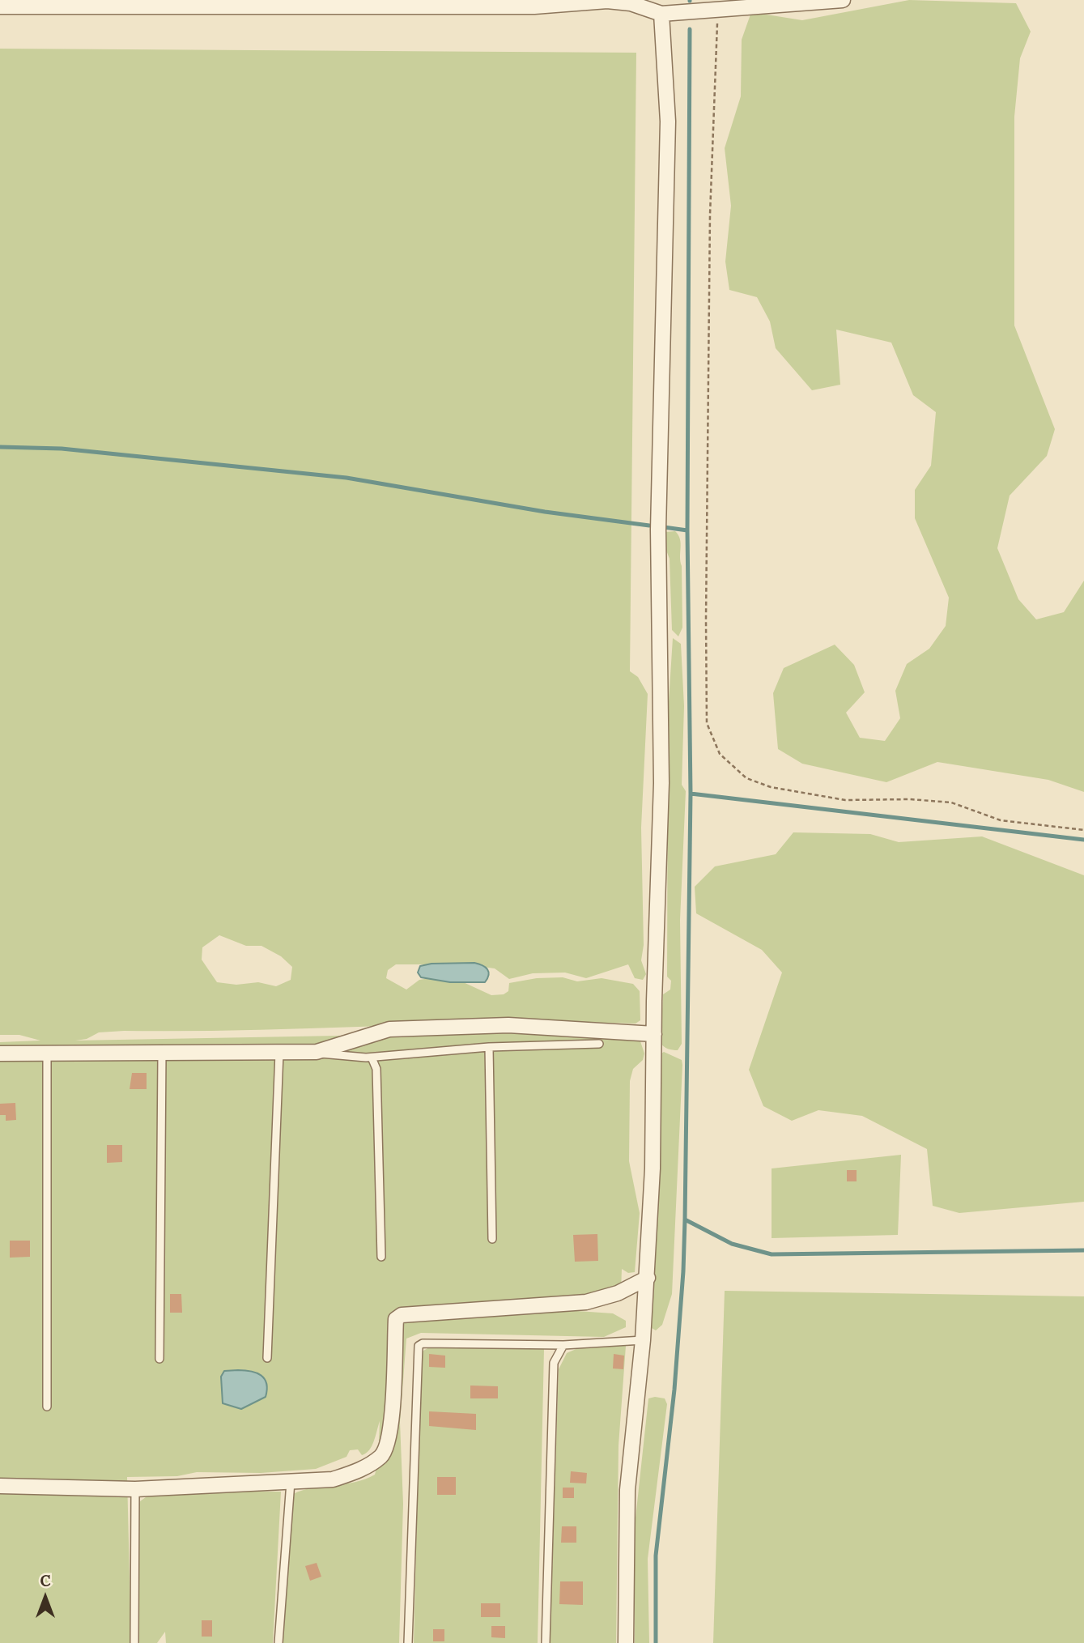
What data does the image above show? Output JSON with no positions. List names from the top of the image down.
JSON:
{
  "north": "top"
}
